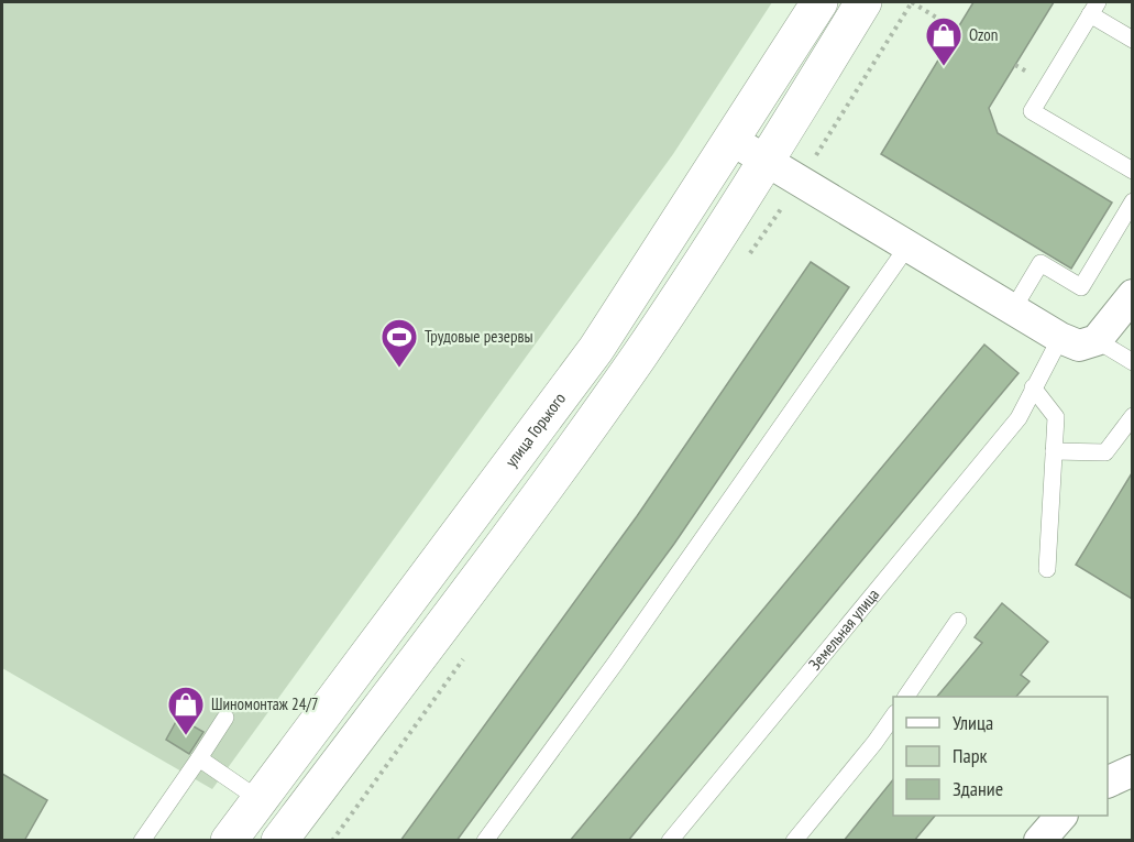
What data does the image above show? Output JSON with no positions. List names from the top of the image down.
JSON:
{
  "streets": {
    "main road": ["улица Горького"],
    "lane": ["Земельная улица"]
  },
  "places": {
    "shop": ["Ozon", "Шиномонтаж 24/7"],
    "sports": ["Трудовые резервы"]
  },
  "legend": ["Улица", "Парк", "Здание"]
}
